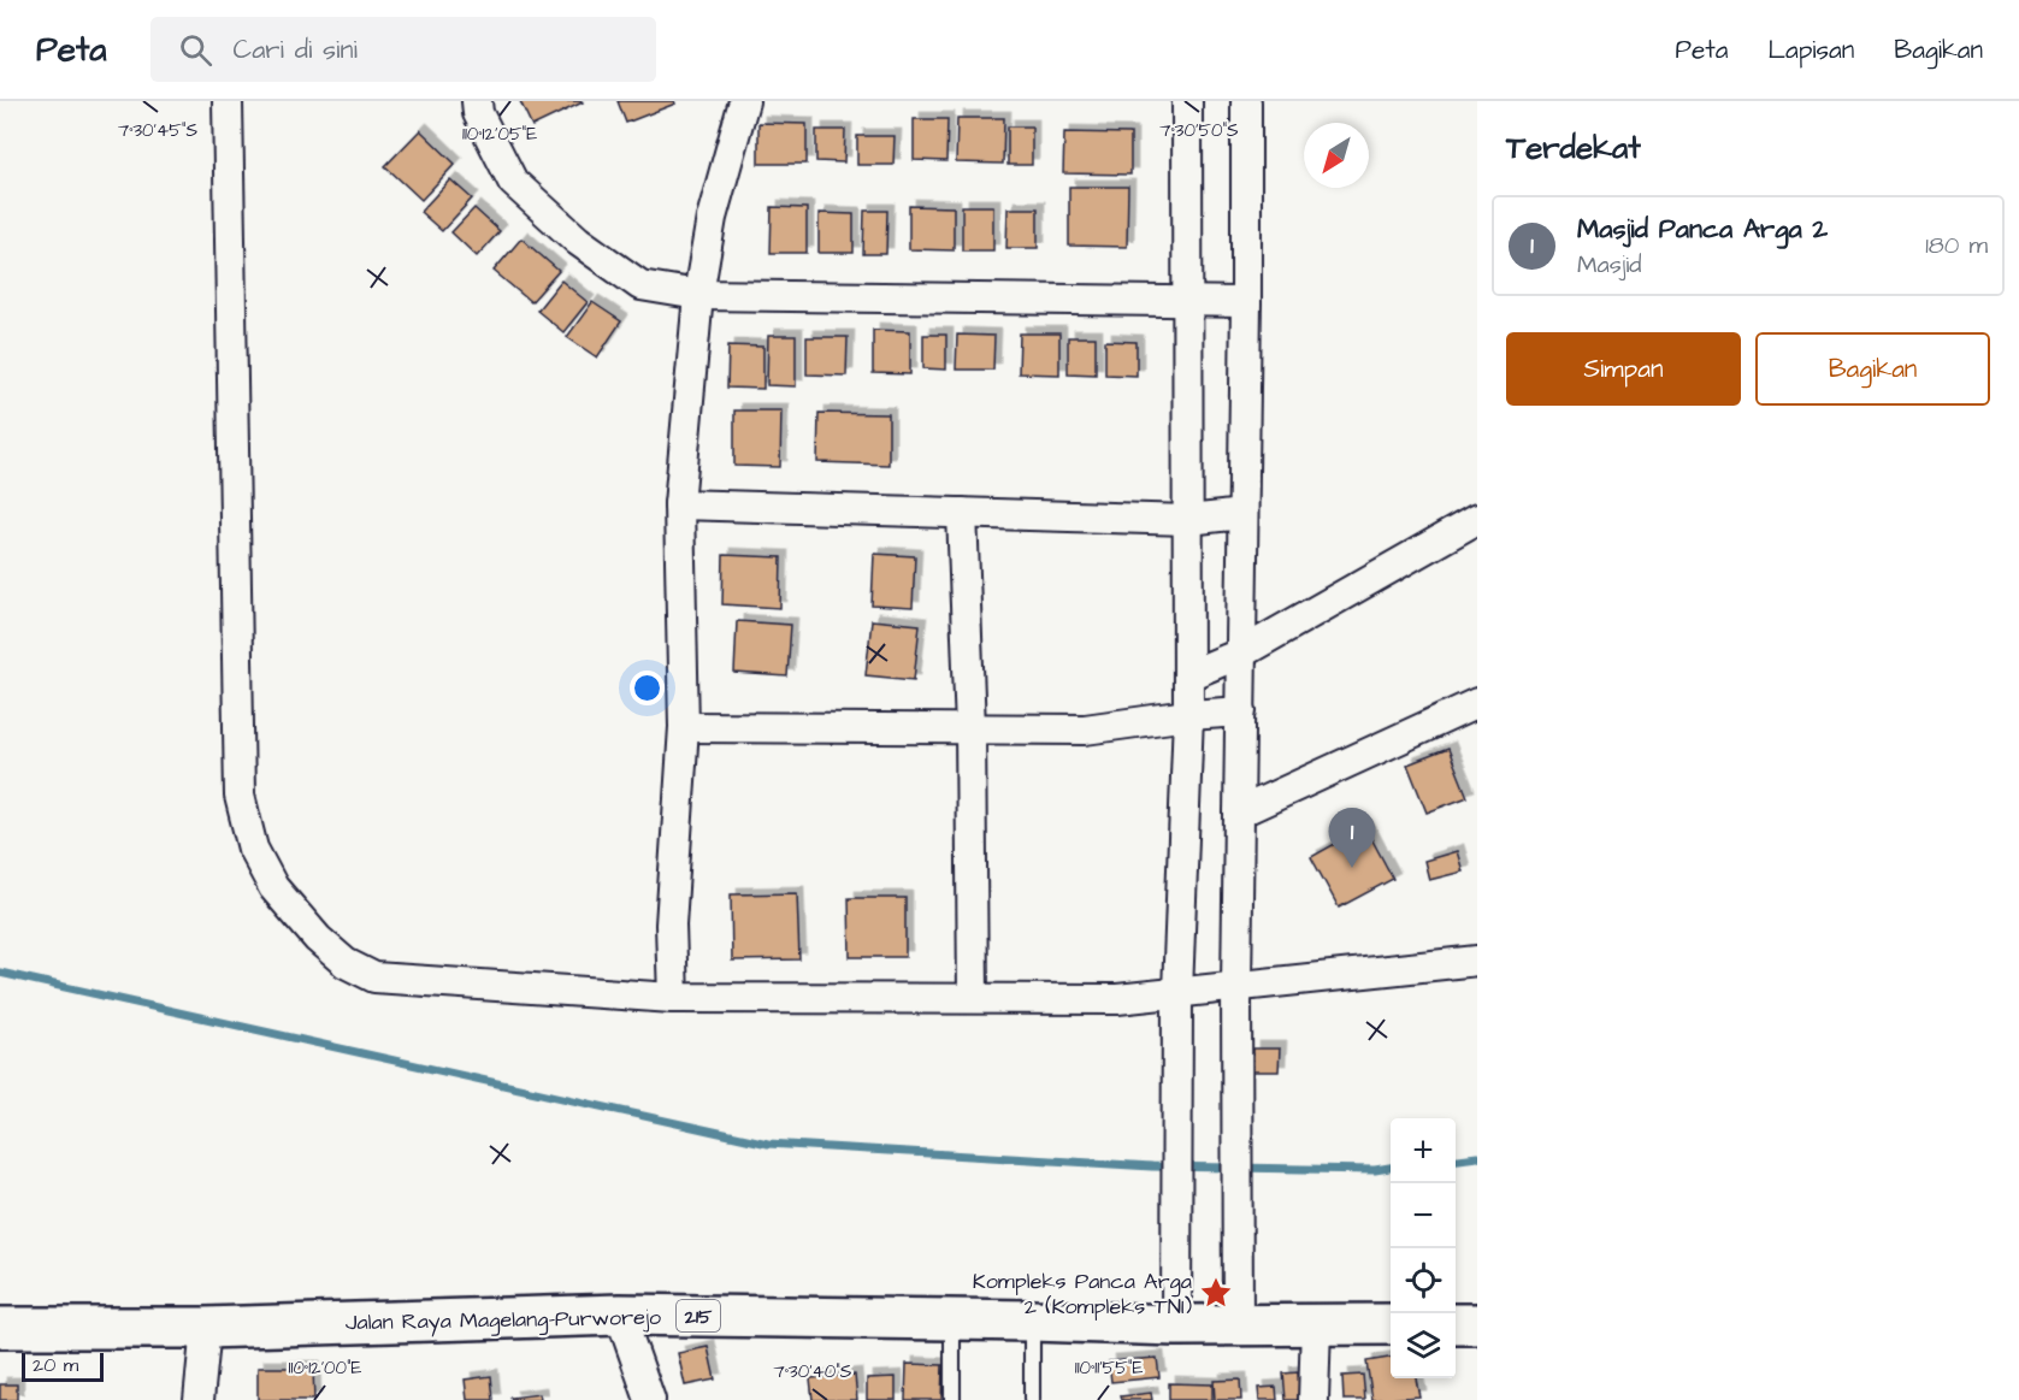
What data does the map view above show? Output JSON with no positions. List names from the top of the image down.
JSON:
{
  "streets": {
    "main road": ["215", "Jalan Raya Magelang-Purworejo"]
  },
  "places": {
    "place": ["Kompleks Panca Arga 2 (Kompleks TNI)"]
  },
  "scale_bar": "20 m",
  "north": "bottom left",
  "page": {
    "header": "Peta",
    "search": "Cari di sini",
    "nav": ["Peta", "Lapisan", "Bagikan"],
    "heading": "Terdekat",
    "list": [
      {
        "mark": "1",
        "name": "Masjid Panca Arga 2",
        "note": "Masjid",
        "value": "180 m"
      }
    ],
    "buttons": ["Simpan", "Bagikan"],
    "pins": "1",
    "map_buttons": ["+", "−"],
    "scale": "20 m"
  },
  "coordinates": [
    "7°30'45\"S",
    "7°30'50\"S",
    "110°12'05\"E",
    "110°12'00\"E",
    "110°11'55\"E",
    "7°30'40\"S"
  ]
}
